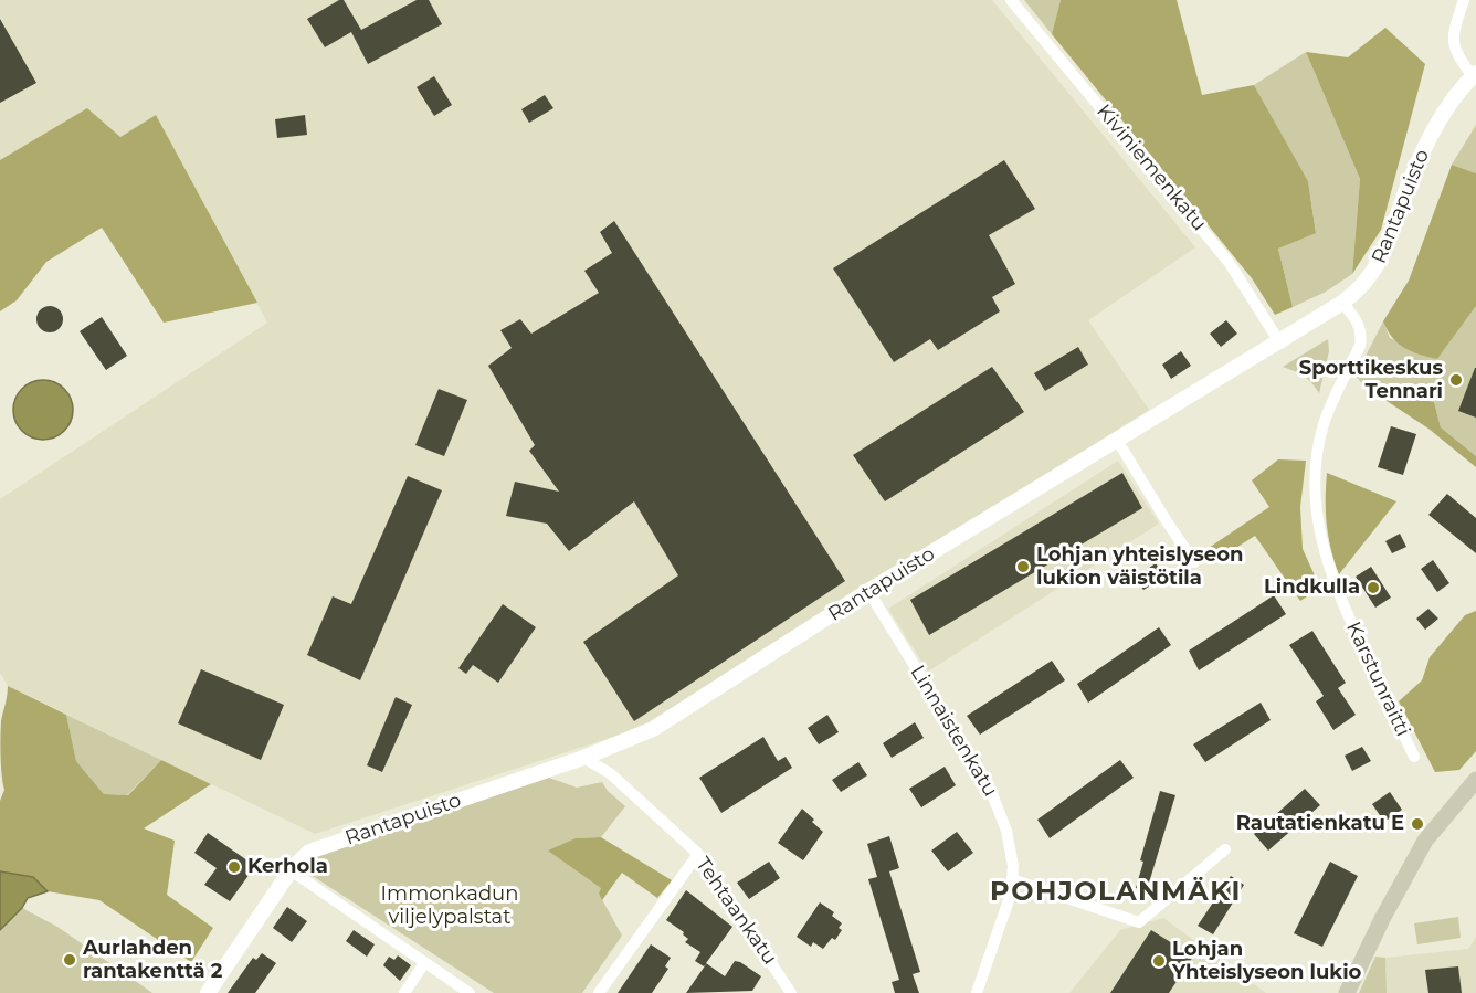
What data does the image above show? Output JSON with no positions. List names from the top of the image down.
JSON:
{
  "streets": {
    "street": [
      "Kiviniemenkatu",
      "Rantapuisto",
      "Karstunraitti",
      "Linnaistenkatu",
      "Tehtaankatu"
    ]
  },
  "crossings": [
    ["Kiviniemenkatu", "Rantapuisto"],
    ["Rantapuisto", "Karstunraitti"],
    ["Rantapuisto", "Linnaistenkatu"],
    ["Rantapuisto", "Tehtaankatu"]
  ],
  "districts": ["POHJOLANMÄKI"],
  "parks": ["Immonkadun viljelypalstat"],
  "places": [
    "Sporttikeskus Tennari",
    "Lohjan yhteislyseon lukion väistötila",
    "Lindkulla",
    "Rautatienkatu E",
    "Kerhola",
    "Aurlahden rantakenttä 2",
    "Lohjan Yhteislyseon lukio"
  ]
}
